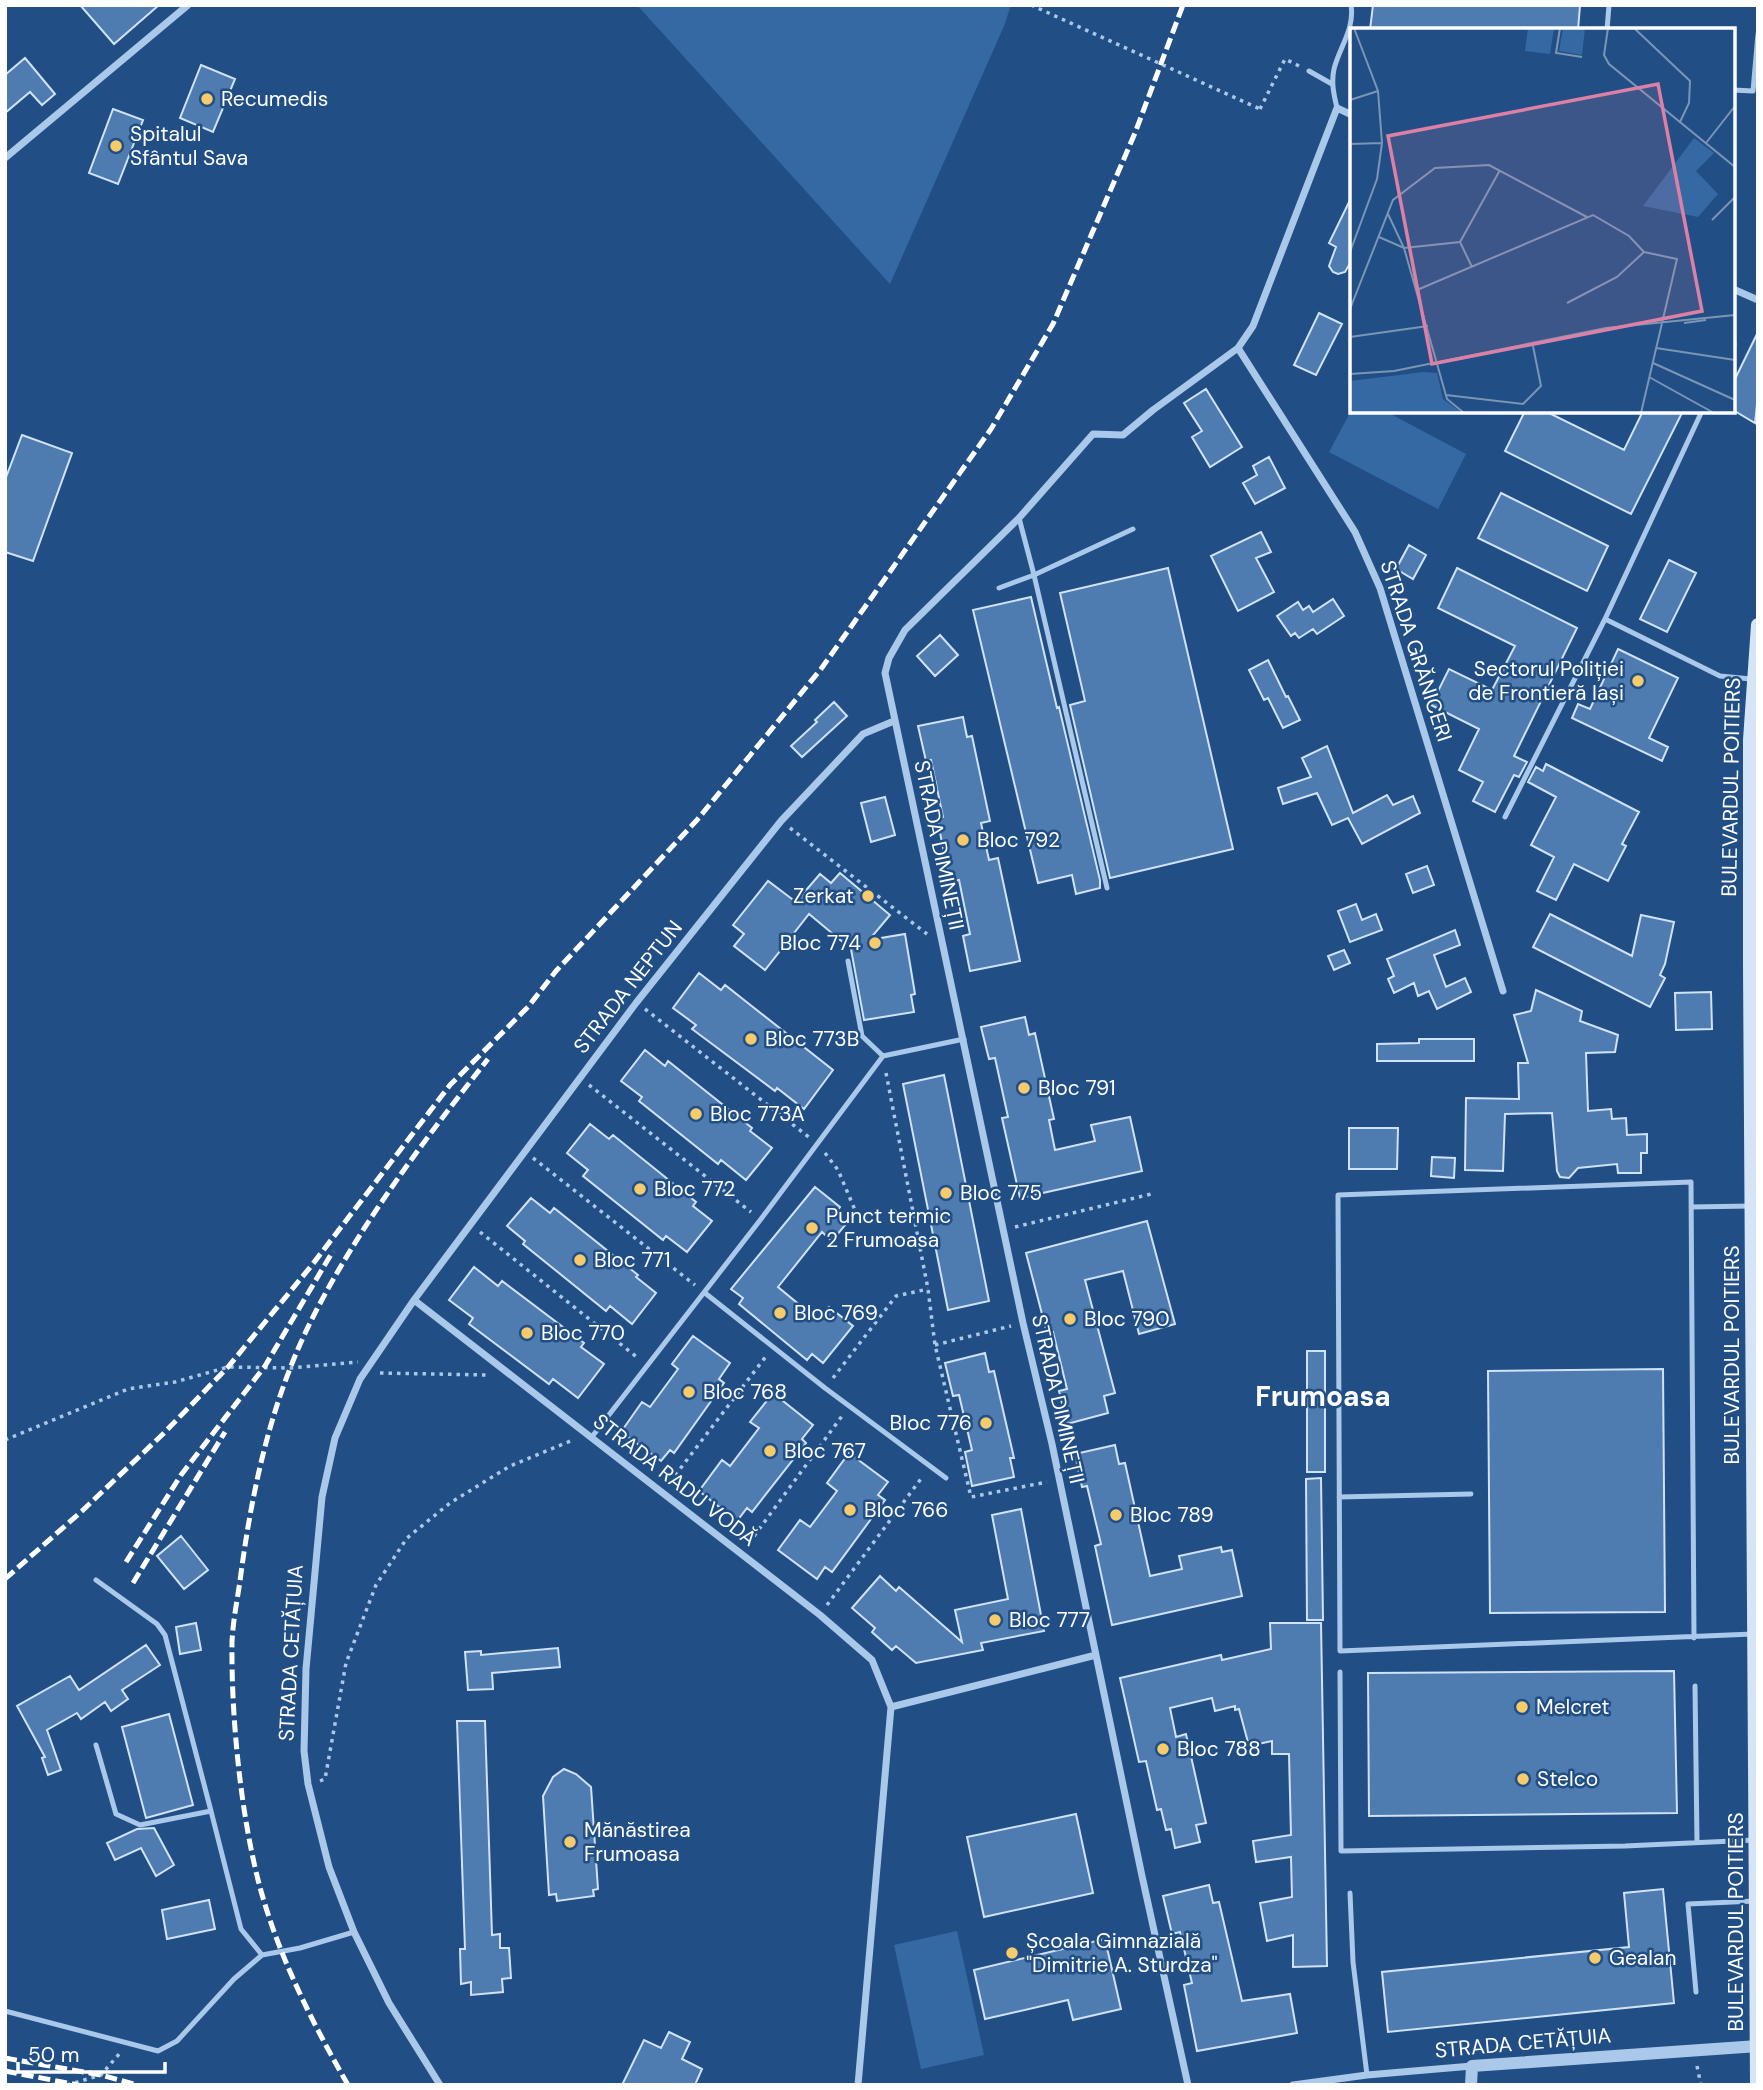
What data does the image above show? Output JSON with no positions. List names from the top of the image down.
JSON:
{
  "streets": {
    "main road": ["BULEVARDUL POITIERS"],
    "street": [
      "STRADA GRĂNICERI",
      "STRADA DIMINEȚII",
      "STRADA NEPTUN",
      "STRADA RADU VODĂ",
      "STRADA CETĂȚUIA"
    ]
  },
  "crossings": [
    ["BULEVARDUL POITIERS", "STRADA CETĂȚUIA"],
    ["STRADA DIMINEȚII", "STRADA NEPTUN"],
    ["STRADA NEPTUN", "STRADA RADU VODĂ"],
    ["STRADA NEPTUN", "STRADA CETĂȚUIA"],
    ["STRADA RADU VODĂ", "STRADA CETĂȚUIA"]
  ],
  "districts": ["Frumoasa"],
  "places": [
    "Recumedis",
    "Spitalul Sfântul Sava",
    "Sectorul Poliției de Frontieră Iași",
    "Bloc 792",
    "Zerkat",
    "Bloc 774",
    "Bloc 773B",
    "Bloc 791",
    "Bloc 773A",
    "Bloc 772",
    "Bloc 775",
    "Punct termic 2 Frumoasa",
    "Bloc 771",
    "Bloc 769",
    "Bloc 790",
    "Bloc 770",
    "Bloc 768",
    "Bloc 776",
    "Bloc 767",
    "Bloc 766",
    "Bloc 789",
    "Bloc 777",
    "Melcret",
    "Bloc 788",
    "Stelco",
    "Mănăstirea Frumoasa",
    "Școala Gimnazială \"Dimitrie A. Sturdza\"",
    "Gealan"
  ],
  "scale_bar": "50 m"
}
